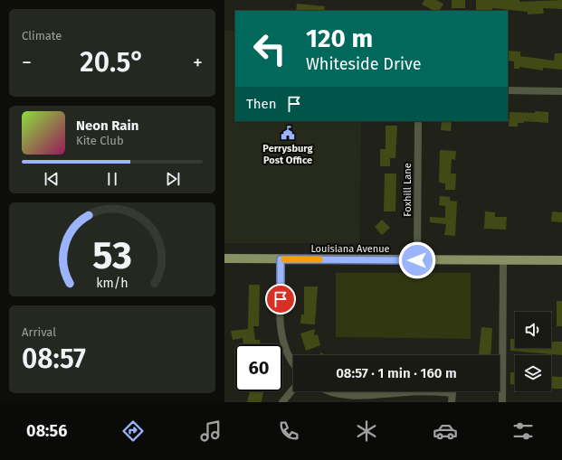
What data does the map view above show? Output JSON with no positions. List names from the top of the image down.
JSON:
{
  "streets": {
    "main road": ["Louisiana Avenue"],
    "street": ["Foxhill Lane"]
  },
  "crossings": [
    ["Foxhill Lane", "Louisiana Avenue"]
  ],
  "places": {
    "public building": ["Perrysburg Post Office"]
  },
  "page": {
    "tile": [
      "Climate",
      ["Arrival", "08:57"]
    ],
    "turn": ["120 m", "Whiteside Drive"],
    "heat": ["−", "20.5°", "+"],
    "then": "Then",
    "song": ["Neon Rain", "Kite Club"],
    "limit": "60",
    "trip": "08:57 · 1 min · 160 m",
    "tabs": "08:56",
    "gauge": ["53", "km/h"]
  }
}
